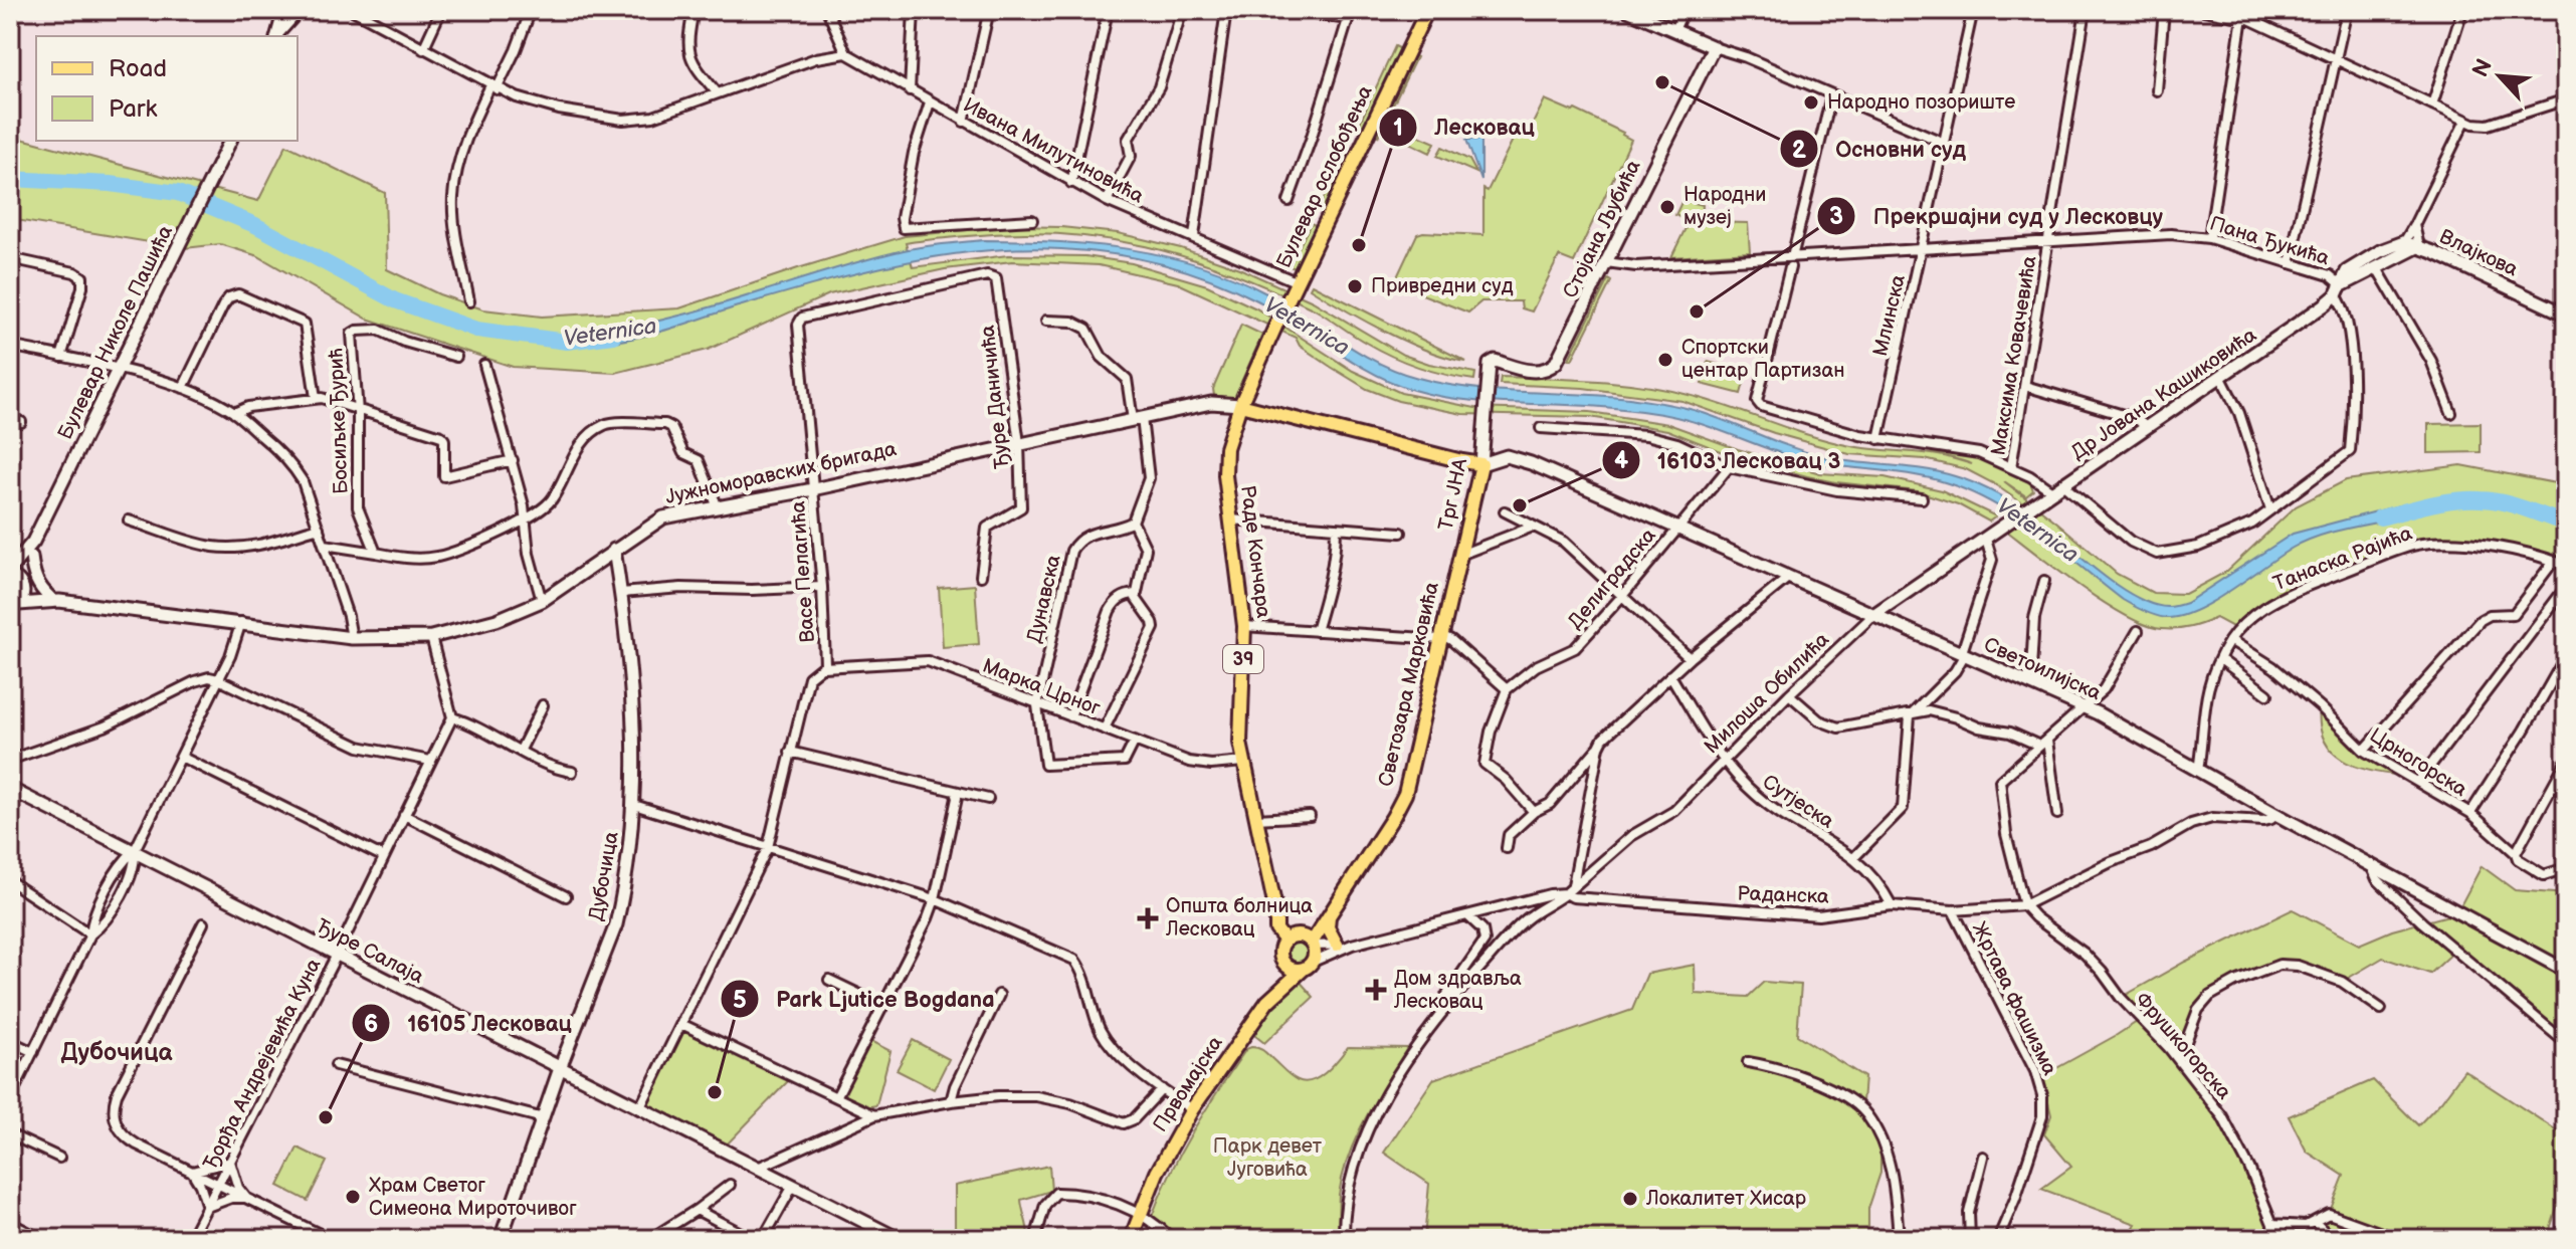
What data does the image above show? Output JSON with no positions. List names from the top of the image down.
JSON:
{
  "streets": {
    "main road": [
      "Булевар ослобођења",
      "Јужноморавских бригада",
      "Трг ЈНА",
      "Раде Кончара",
      "39",
      "Светозара Марковића",
      "Првомајска"
    ],
    "street": [
      "Ивана Милутиновића",
      "Стојана Љубића",
      "Пана Ђукића",
      "Влајкова",
      "Млинска",
      "Булевар Николе Пашића",
      "Максима Ковачевића",
      "Др Јована Кашиковића",
      "Ђуре Даничића",
      "Босиљке Ђурић",
      "Танаска Рајића",
      "Васе Пелагића",
      "Делиградска",
      "Дунавска",
      "Светоилијска",
      "Марка Црног",
      "Милоша Обилића",
      "Црногорска",
      "Сутјеска",
      "Дубочица",
      "Раданска",
      "Ђуре Салаја",
      "Жртава фашизма",
      "Фрушкогорска",
      "Ђорђа Андрејевића Куна"
    ]
  },
  "crossings": [
    ["Ивана Милутиновића", "Булевар ослобођења"],
    ["Булевар ослобођења", "Јужноморавских бригада"],
    ["Булевар ослобођења", "Раде Кончара"],
    ["Стојана Љубића", "Пана Ђукића"],
    ["Стојана Љубића", "Трг ЈНА"],
    ["Пана Ђукића", "Млинска"],
    ["Пана Ђукића", "Максима Ковачевића"],
    ["Пана Ђукића", "Др Јована Кашиковића"],
    ["Булевар Николе Пашића", "Јужноморавских бригада"],
    ["Др Јована Кашиковића", "Милоша Обилића"],
    ["Ђуре Даничића", "Јужноморавских бригада"],
    ["Ђуре Даничића", "Васе Пелагића"],
    ["Јужноморавских бригада", "Трг ЈНА"],
    ["Јужноморавских бригада", "Раде Кончара"],
    ["Јужноморавских бригада", "Васе Пелагића"],
    ["Јужноморавских бригада", "Светоилијска"],
    ["Јужноморавских бригада", "Дубочица"],
    ["Трг ЈНА", "Светоилијска"],
    ["Трг ЈНА", "Светозара Марковића"],
    ["Раде Кончара", "Светозара Марковића"],
    ["Раде Кончара", "Марка Црног"],
    ["Раде Кончара", "Првомајска"],
    ["Танаска Рајића", "Светоилијска"],
    ["Танаска Рајића", "Црногорска"],
    ["Васе Пелагића", "Марка Црног"],
    ["Васе Пелагића", "Ђуре Салаја"],
    ["Делиградска", "Светоилијска"],
    ["Дунавска", "Марка Црног"],
    ["Светоилијска", "Милоша Обилића"],
    ["Светоилијска", "Раданска"],
    ["Светозара Марковића", "Првомајска"],
    ["Милоша Обилића", "Сутјеска"],
    ["Милоша Обилића", "Раданска"],
    ["Сутјеска", "Раданска"],
    ["Дубочица", "Ђуре Салаја"],
    ["Раданска", "Жртава фашизма"],
    ["Раданска", "Фрушкогорска"],
    ["Ђуре Салаја", "Ђорђа Андрејевића Куна"]
  ],
  "districts": ["Дубочица"],
  "water": ["Veternica"],
  "parks": ["Парк девет Југовића"],
  "places": {
    "other": [
      "Основни суд",
      "Народно позориште",
      "Народни музеј",
      "Лесковац",
      "Привредни суд",
      "Прекршајни суд у Лесковцу",
      "Спортски центар Партизан",
      "16103 Лесковац 3",
      "Park Ljutice Bogdana",
      "16105 Лесковац",
      "Храм Светог Симеона Мироточивог",
      "Локалитет Хисар"
    ],
    "health": ["Општа болница Лесковац", "Дом здравља Лесковац"]
  },
  "legend": ["Road", "Park"],
  "north": "top left"
}
